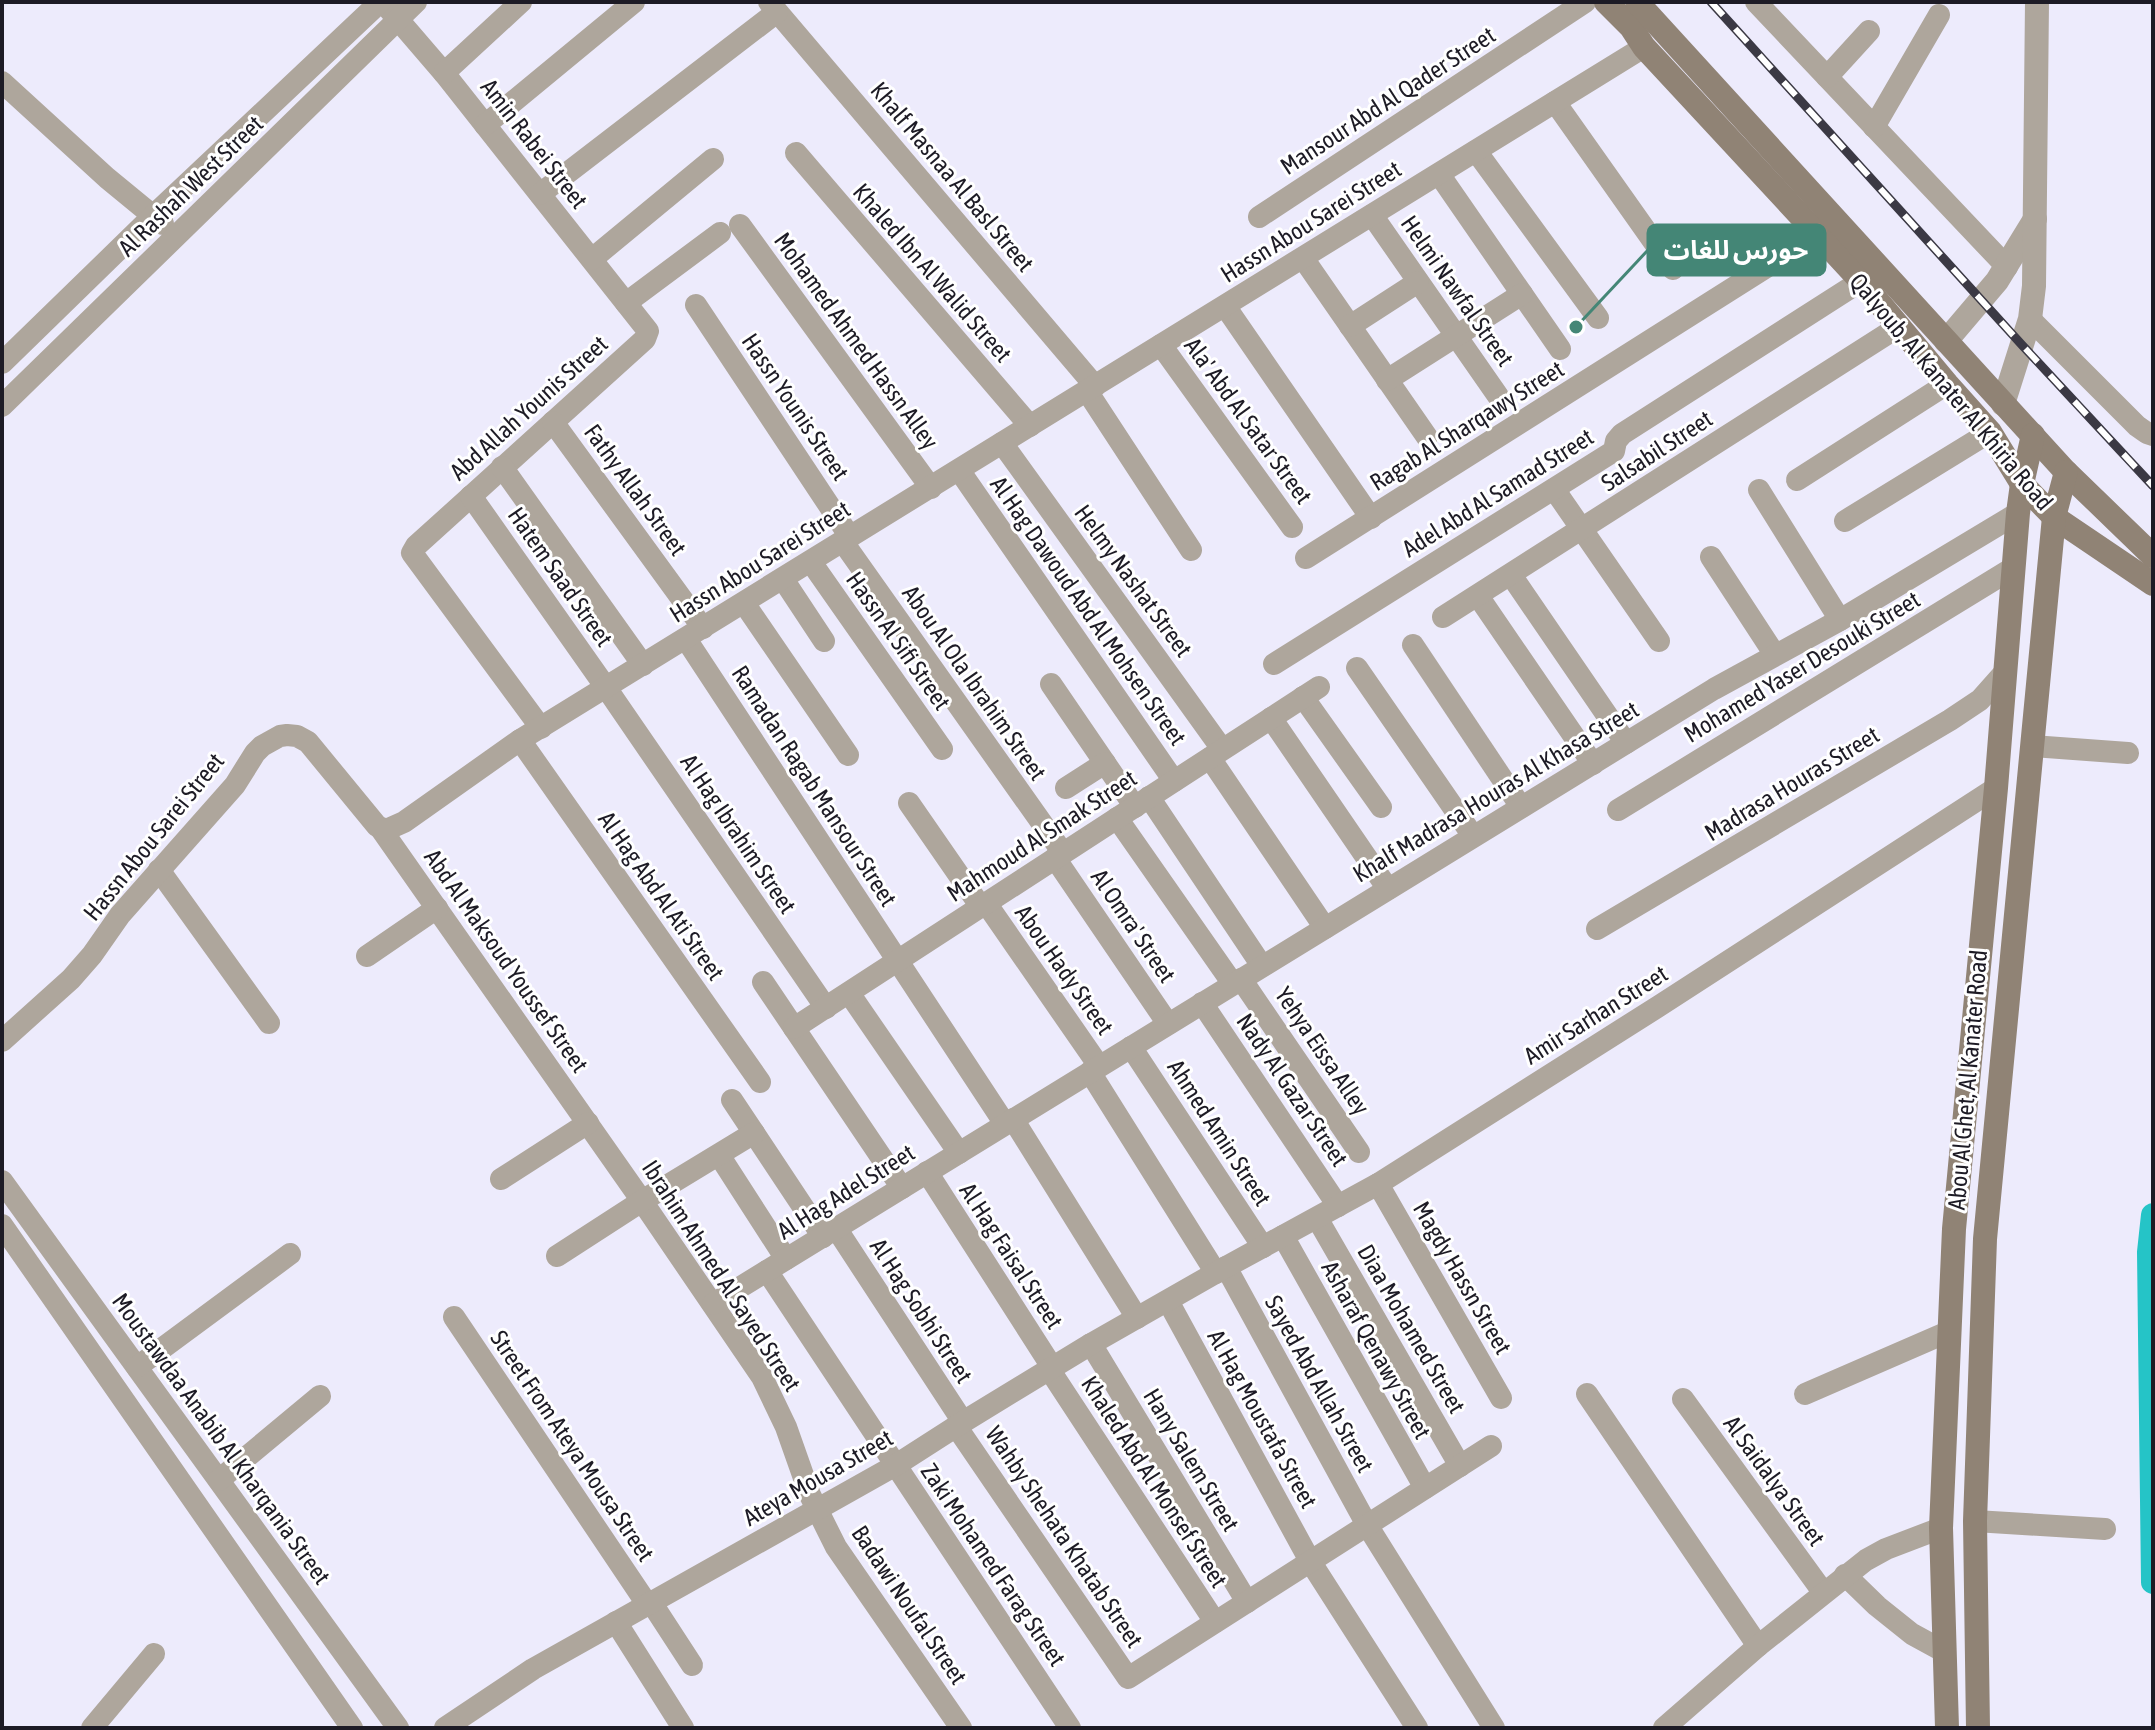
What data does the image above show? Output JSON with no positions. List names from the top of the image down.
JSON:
{
  "streets": {
    "main road": ["Qalyoub, Al Kanater Al Khiria Road", "Abou Al Ghet, Al Kanater Road"],
    "street": [
      "Mansour Abd Al Qader Street",
      "Amin Rabei Street",
      "Khalf Masnaa Al Basl Street",
      "Al Rashah West Street",
      "Hassn Abou Sarei Street",
      "Khaled Ibn Al Walid Street",
      "Helmi Nawfal Street",
      "Mohamed Ahmed Hassn Alley",
      "Hassn Younis Street",
      "Abd Allah Younis Street",
      "Ala' Abd Al Satar Street",
      "Ragab Al Sharqawy Street",
      "Salsabil Street",
      "Fathy Allah Street",
      "Adel Abd Al Samad Street",
      "Hatem Saad Street",
      "Helmy Nashat Street",
      "Al Hag Dawoud Abd Al Mohsen Street",
      "Hassn Al Sifi Street",
      "Mohamed Yaser Desouki Street",
      "Abou Al Ola Ibrahim Street",
      "Madrasa Houras Street",
      "Ramadan Ragab Mansour Street",
      "Khalf Madrasa Houras Al Khasa Street",
      "Al Hag Ibrahim Street",
      "Mahmoud Al Smak Street",
      "Al Hag Abd Al Ati Street",
      "Al Omra' Street",
      "Abd Al Maksoud Youssef Street",
      "Abou Hady Street",
      "Amir Sarhan Street",
      "Yehya Eissa Alley",
      "Nady Al Gazar Street",
      "Ahmed Amin Street",
      "Al Hag Adel Street",
      "Al Hag Faisal Street",
      "Ibrahim Ahmed Al Sayed Street",
      "Magdy Hassn Street",
      "Al Hag Sobhi Street",
      "Diaa Mohamed Street",
      "Asharaf Qenawy Street",
      "Sayed Abd Allah Street",
      "Al Hag Moustafa Street",
      "Moustawdaa Anabib Al Kharqania Street",
      "Street From Ateya Mousa Street",
      "Hany Salem Street",
      "Ateya Mousa Street",
      "Al Saidalya Street",
      "Khaled Abd Al Monsef Street",
      "Wahby Shehata Khatab Street",
      "Zaki Mohamed Farag Street",
      "Badawi Noufal Street"
    ]
  },
  "crossings": [
    ["Amin Rabei Street", "Al Rashah West Street"],
    ["Amin Rabei Street", "Mohamed Ahmed Hassn Alley"],
    ["Amin Rabei Street", "Abd Allah Younis Street"],
    ["Khalf Masnaa Al Basl Street", "Hassn Abou Sarei Street"],
    ["Hassn Abou Sarei Street", "Khaled Ibn Al Walid Street"],
    ["Hassn Abou Sarei Street", "Helmi Nawfal Street"],
    ["Hassn Abou Sarei Street", "Mohamed Ahmed Hassn Alley"],
    ["Hassn Abou Sarei Street", "Qalyoub, Al Kanater Al Khiria Road"],
    ["Hassn Abou Sarei Street", "Hassn Younis Street"],
    ["Hassn Abou Sarei Street", "Abd Allah Younis Street"],
    ["Hassn Abou Sarei Street", "Ala' Abd Al Satar Street"],
    ["Hassn Abou Sarei Street", "Fathy Allah Street"],
    ["Hassn Abou Sarei Street", "Hatem Saad Street"],
    ["Hassn Abou Sarei Street", "Helmy Nashat Street"],
    ["Hassn Abou Sarei Street", "Al Hag Dawoud Abd Al Mohsen Street"],
    ["Hassn Abou Sarei Street", "Hassn Al Sifi Street"],
    ["Hassn Abou Sarei Street", "Abou Al Ola Ibrahim Street"],
    ["Hassn Abou Sarei Street", "Ramadan Ragab Mansour Street"],
    ["Hassn Abou Sarei Street", "Al Hag Ibrahim Street"],
    ["Hassn Abou Sarei Street", "Al Hag Abd Al Ati Street"],
    ["Hassn Abou Sarei Street", "Abd Al Maksoud Youssef Street"],
    ["Mohamed Ahmed Hassn Alley", "Abd Allah Younis Street"],
    ["Qalyoub, Al Kanater Al Khiria Road", "Ragab Al Sharqawy Street"],
    ["Qalyoub, Al Kanater Al Khiria Road", "Salsabil Street"],
    ["Qalyoub, Al Kanater Al Khiria Road", "Adel Abd Al Samad Street"],
    ["Qalyoub, Al Kanater Al Khiria Road", "Abou Al Ghet, Al Kanater Road"],
    ["Hassn Younis Street", "Abou Al Ola Ibrahim Street"],
    ["Abd Allah Younis Street", "Fathy Allah Street"],
    ["Abd Allah Younis Street", "Hatem Saad Street"],
    ["Fathy Allah Street", "Ramadan Ragab Mansour Street"],
    ["Hatem Saad Street", "Al Hag Ibrahim Street"],
    ["Helmy Nashat Street", "Khalf Madrasa Houras Al Khasa Street"],
    ["Helmy Nashat Street", "Mahmoud Al Smak Street"],
    ["Al Hag Dawoud Abd Al Mohsen Street", "Mahmoud Al Smak Street"],
    ["Mohamed Yaser Desouki Street", "Abou Al Ghet, Al Kanater Road"],
    ["Abou Al Ola Ibrahim Street", "Mahmoud Al Smak Street"],
    ["Abou Al Ola Ibrahim Street", "Al Omra' Street"],
    ["Madrasa Houras Street", "Abou Al Ghet, Al Kanater Road"],
    ["Ramadan Ragab Mansour Street", "Khalf Madrasa Houras Al Khasa Street"],
    ["Ramadan Ragab Mansour Street", "Mahmoud Al Smak Street"],
    ["Ramadan Ragab Mansour Street", "Al Hag Adel Street"],
    ["Ramadan Ragab Mansour Street", "Ateya Mousa Street"],
    ["Khalf Madrasa Houras Al Khasa Street", "Al Omra' Street"],
    ["Khalf Madrasa Houras Al Khasa Street", "Abou Hady Street"],
    ["Khalf Madrasa Houras Al Khasa Street", "Yehya Eissa Alley"],
    ["Khalf Madrasa Houras Al Khasa Street", "Abou Al Ghet, Al Kanater Road"],
    ["Khalf Madrasa Houras Al Khasa Street", "Nady Al Gazar Street"],
    ["Khalf Madrasa Houras Al Khasa Street", "Ahmed Amin Street"],
    ["Khalf Madrasa Houras Al Khasa Street", "Al Hag Adel Street"],
    ["Al Hag Ibrahim Street", "Mahmoud Al Smak Street"],
    ["Mahmoud Al Smak Street", "Al Omra' Street"],
    ["Mahmoud Al Smak Street", "Abou Hady Street"],
    ["Mahmoud Al Smak Street", "Yehya Eissa Alley"],
    ["Abd Al Maksoud Youssef Street", "Ibrahim Ahmed Al Sayed Street"],
    ["Abou Hady Street", "Amir Sarhan Street"],
    ["Abou Hady Street", "Sayed Abd Allah Street"],
    ["Abou Hady Street", "Ateya Mousa Street"],
    ["Amir Sarhan Street", "Abou Al Ghet, Al Kanater Road"],
    ["Amir Sarhan Street", "Nady Al Gazar Street"],
    ["Amir Sarhan Street", "Ahmed Amin Street"],
    ["Amir Sarhan Street", "Magdy Hassn Street"],
    ["Amir Sarhan Street", "Diaa Mohamed Street"],
    ["Amir Sarhan Street", "Asharaf Qenawy Street"],
    ["Amir Sarhan Street", "Sayed Abd Allah Street"],
    ["Amir Sarhan Street", "Ateya Mousa Street"],
    ["Ahmed Amin Street", "Asharaf Qenawy Street"],
    ["Al Hag Adel Street", "Al Hag Faisal Street"],
    ["Al Hag Adel Street", "Ibrahim Ahmed Al Sayed Street"],
    ["Al Hag Adel Street", "Al Hag Sobhi Street"],
    ["Al Hag Adel Street", "Zaki Mohamed Farag Street"],
    ["Al Hag Faisal Street", "Ateya Mousa Street"],
    ["Al Hag Faisal Street", "Khaled Abd Al Monsef Street"],
    ["Ibrahim Ahmed Al Sayed Street", "Ateya Mousa Street"],
    ["Ibrahim Ahmed Al Sayed Street", "Badawi Noufal Street"],
    ["Al Hag Sobhi Street", "Ateya Mousa Street"],
    ["Al Hag Sobhi Street", "Wahby Shehata Khatab Street"],
    ["Sayed Abd Allah Street", "Ateya Mousa Street"],
    ["Al Hag Moustafa Street", "Ateya Mousa Street"],
    ["Street From Ateya Mousa Street", "Ateya Mousa Street"],
    ["Hany Salem Street", "Ateya Mousa Street"],
    ["Ateya Mousa Street", "Khaled Abd Al Monsef Street"],
    ["Ateya Mousa Street", "Wahby Shehata Khatab Street"],
    ["Ateya Mousa Street", "Zaki Mohamed Farag Street"],
    ["Ateya Mousa Street", "Badawi Noufal Street"],
    ["Khaled Abd Al Monsef Street", "Wahby Shehata Khatab Street"]
  ],
  "places": ["حورس للغات"]
}
